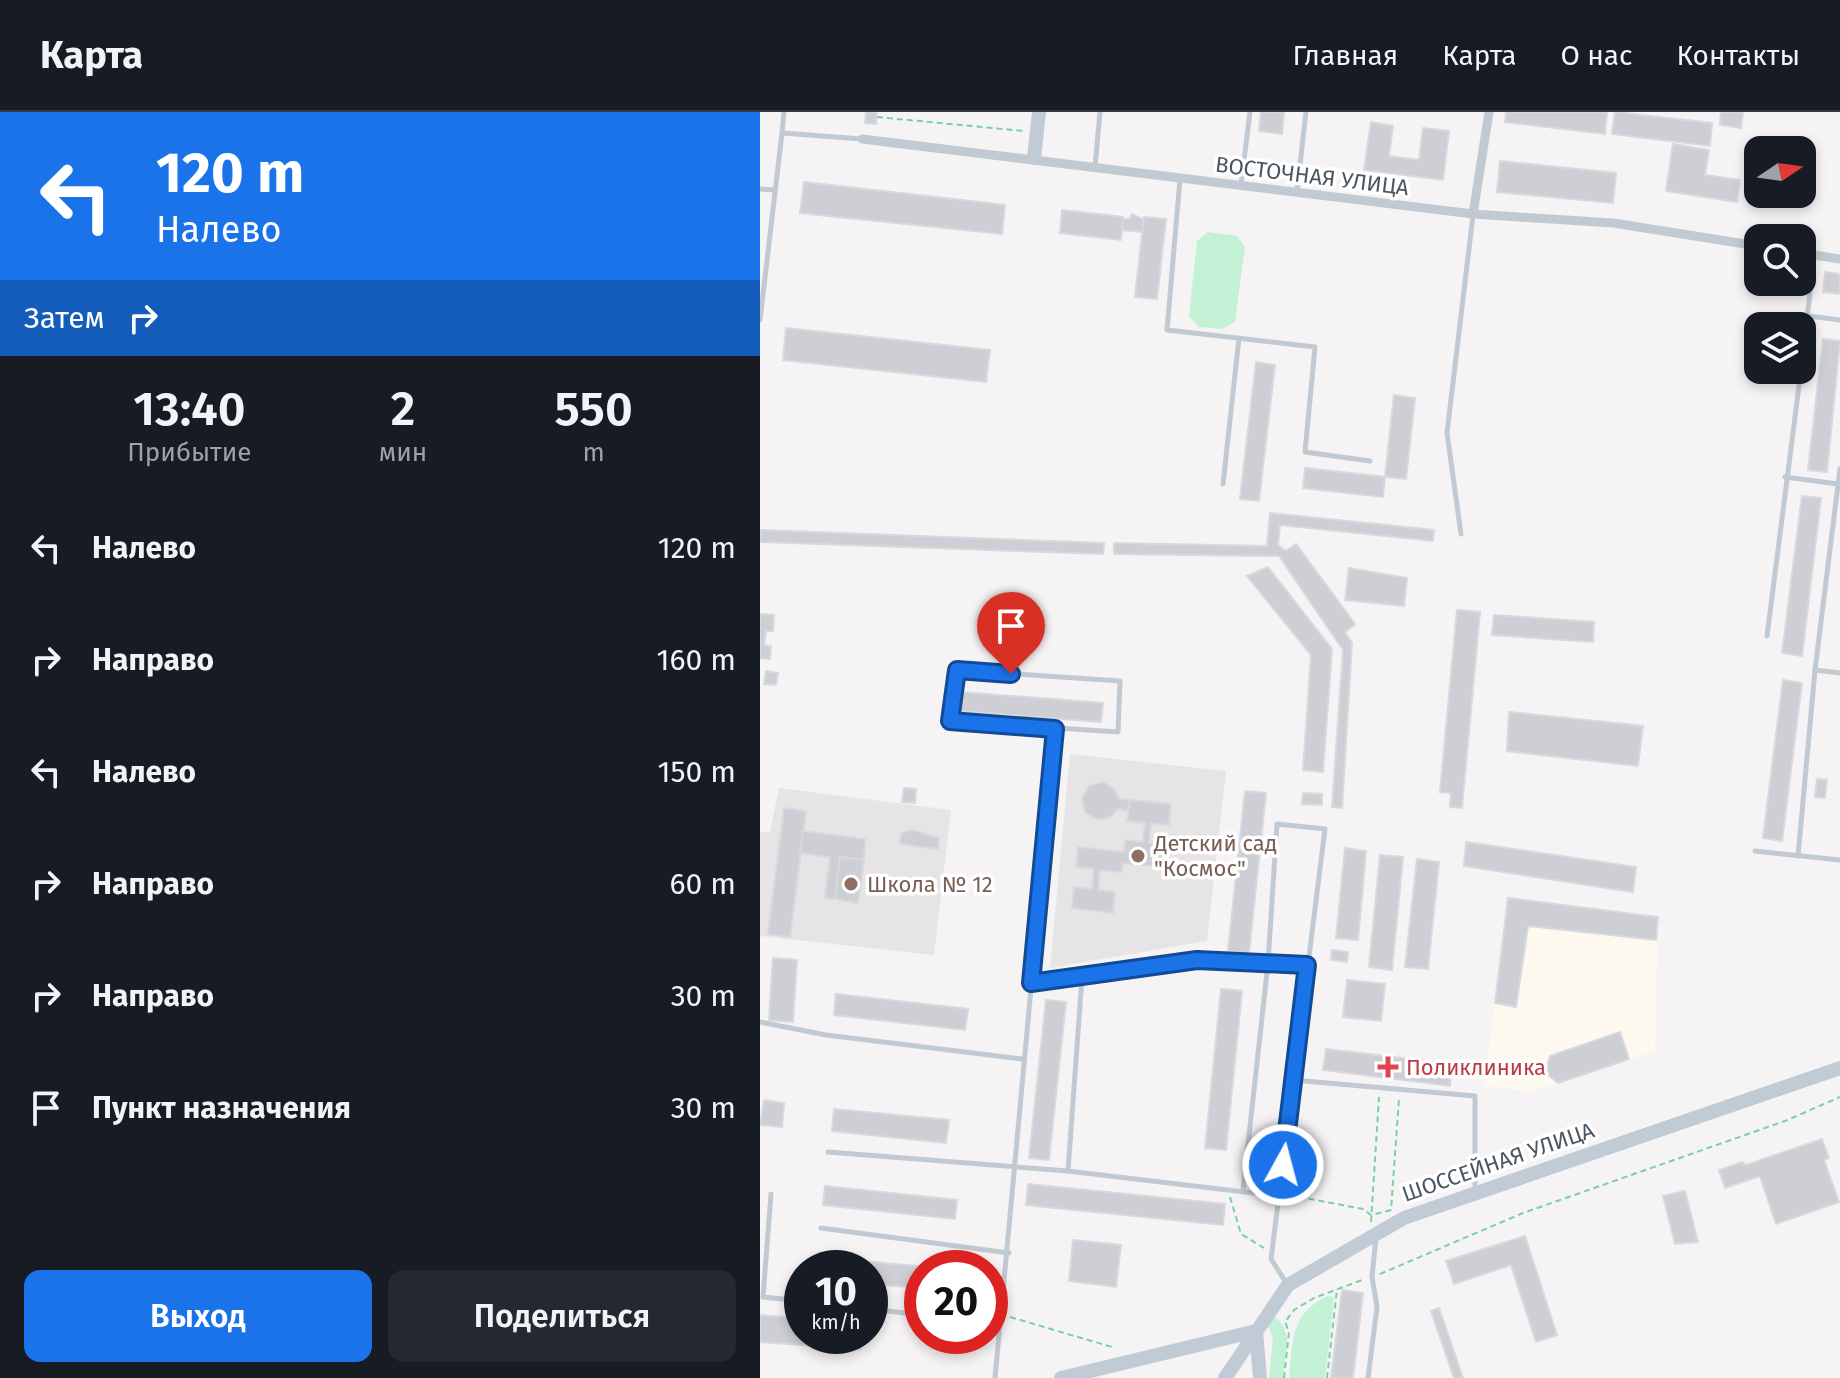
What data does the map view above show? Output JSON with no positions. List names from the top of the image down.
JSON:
{
  "streets": {
    "street": ["ВОСТОЧНАЯ УЛИЦА", "ШОССЕЙНАЯ УЛИЦА"]
  },
  "places": {
    "other": ["Детский сад \"Космос\"", "Школа № 12"],
    "health": ["Поликлиника"]
  },
  "north": "right",
  "page": {
    "header": "Карта",
    "nav": [
      "Главная",
      "Карта",
      "О нас",
      "Контакты"
    ],
    "turn": ["120 m", "Налево"],
    "then": "Затем",
    "eta": [
      "13:40",
      "Прибытие",
      "2",
      "мин",
      "550",
      "m"
    ],
    "list": [
      {
        "name": "Налево",
        "value": "120 m"
      },
      {
        "name": "Направо",
        "value": "160 m"
      },
      {
        "name": "Налево",
        "value": "150 m"
      },
      {
        "name": "Направо",
        "value": "60 m"
      },
      {
        "name": "Направо",
        "value": "30 m"
      },
      {
        "name": "Пункт назначения",
        "value": "30 m"
      }
    ],
    "speed": "10 km/h",
    "limit": "20",
    "buttons": ["Выход", "Поделиться"]
  }
}
